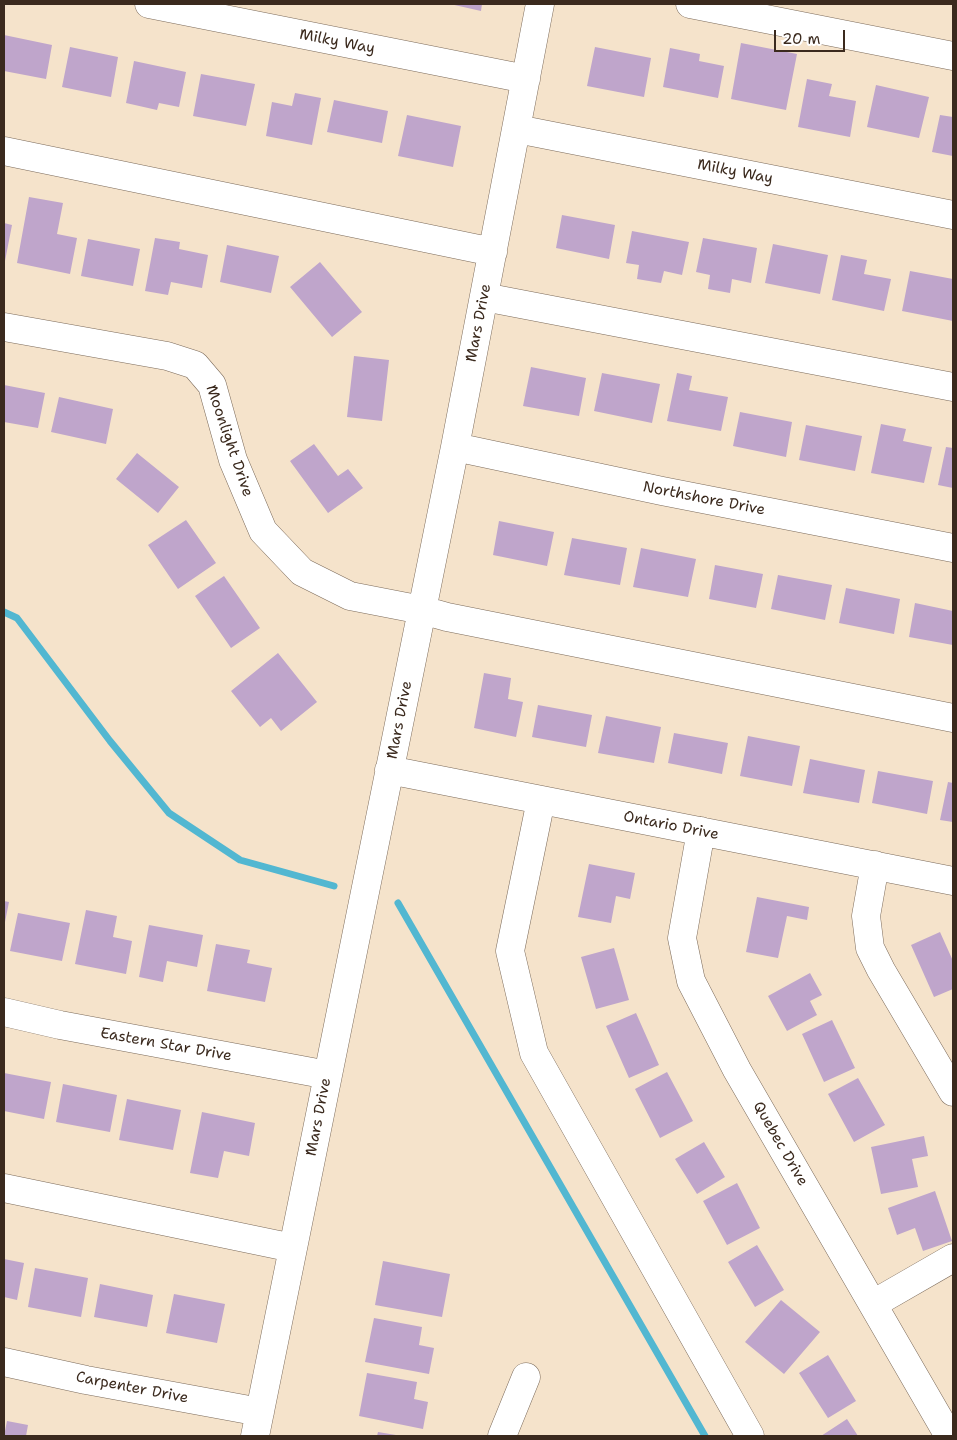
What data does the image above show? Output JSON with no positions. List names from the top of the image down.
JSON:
{
  "streets": {
    "street": [
      "Milky Way",
      "Mars Drive",
      "Moonlight Drive",
      "Northshore Drive",
      "Ontario Drive",
      "Eastern Star Drive",
      "Quebec Drive",
      "Carpenter Drive"
    ]
  },
  "crossings": [
    ["Milky Way", "Mars Drive"],
    ["Mars Drive", "Moonlight Drive"],
    ["Mars Drive", "Northshore Drive"],
    ["Mars Drive", "Ontario Drive"],
    ["Mars Drive", "Eastern Star Drive"],
    ["Mars Drive", "Carpenter Drive"],
    ["Ontario Drive", "Quebec Drive"]
  ],
  "scale_bar": "20 m"
}
